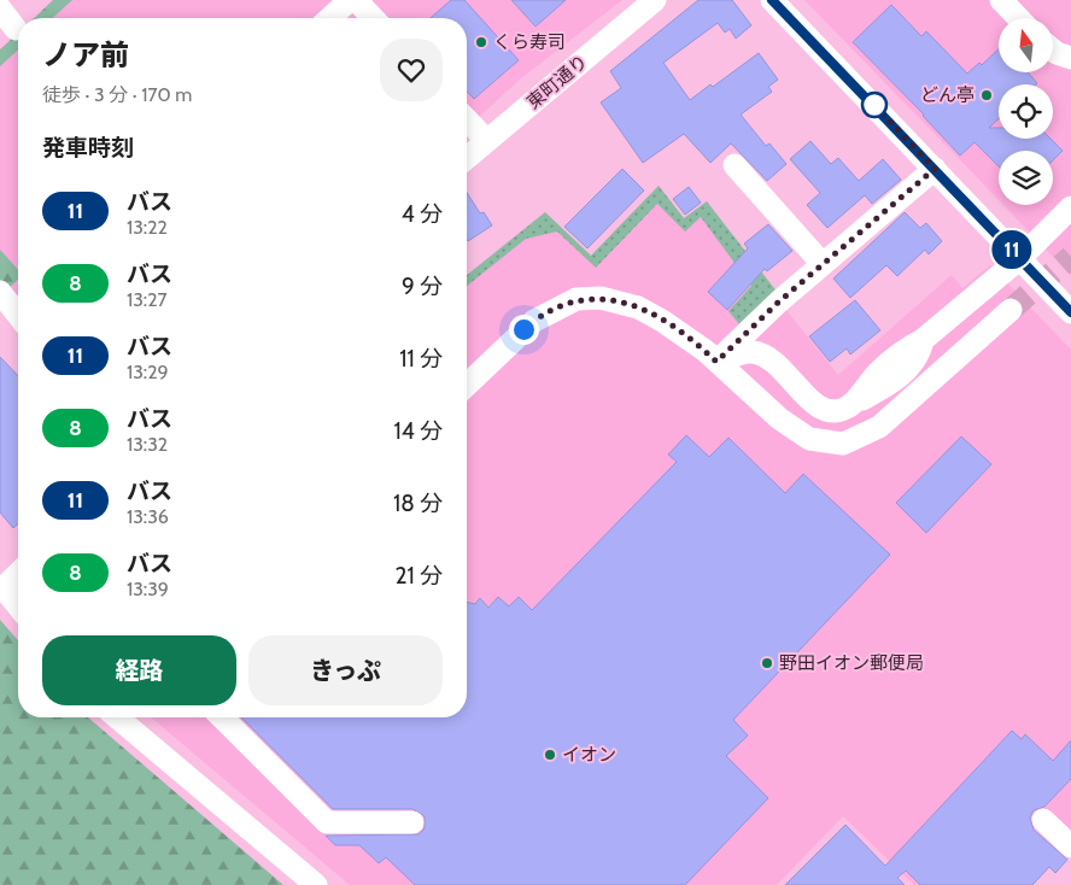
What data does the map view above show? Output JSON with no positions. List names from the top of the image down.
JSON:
{
  "streets": {
    "street": ["東町通り"]
  },
  "places": [
    "くら寿司",
    "どん亭",
    "野田イオン郵便局",
    "イオン"
  ],
  "lines": ["bus line 11"],
  "north": "top",
  "page": {
    "on_map": "11",
    "heading": [
      ["ノア前", "徒歩 · 3 分 · 170 m"],
      "発車時刻"
    ],
    "list": [
      {
        "mark": "11",
        "name": "バス",
        "note": "13:22",
        "value": "4 分"
      },
      {
        "mark": "8",
        "name": "バス",
        "note": "13:27",
        "value": "9 分"
      },
      {
        "mark": "11",
        "name": "バス",
        "note": "13:29",
        "value": "11 分"
      },
      {
        "mark": "8",
        "name": "バス",
        "note": "13:32",
        "value": "14 分"
      },
      {
        "mark": "11",
        "name": "バス",
        "note": "13:36",
        "value": "18 分"
      },
      {
        "mark": "8",
        "name": "バス",
        "note": "13:39",
        "value": "21 分"
      }
    ],
    "buttons": ["経路", "きっぷ"]
  }
}
